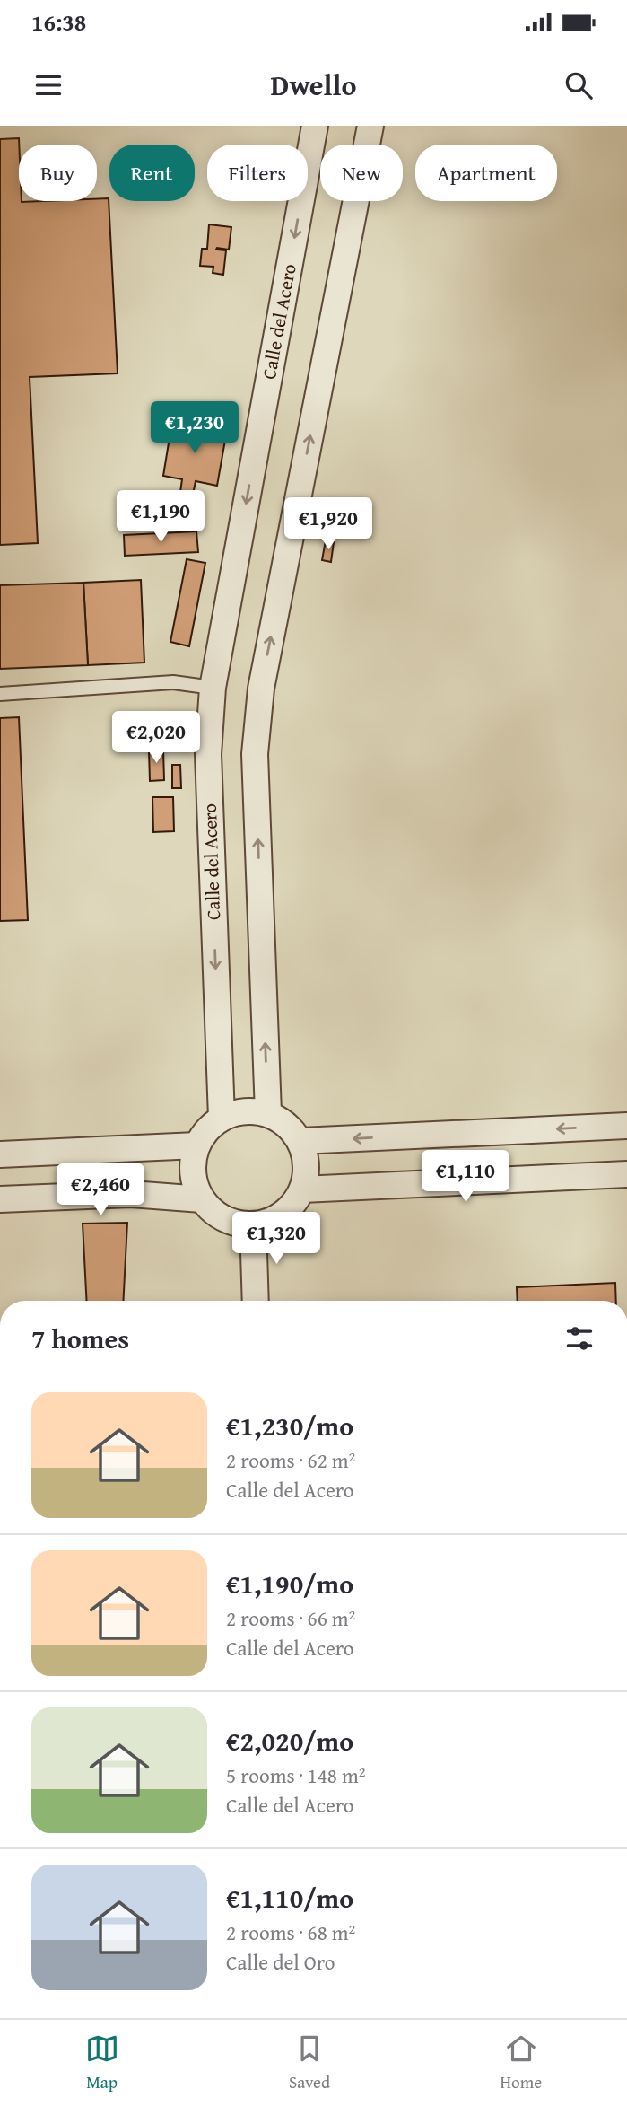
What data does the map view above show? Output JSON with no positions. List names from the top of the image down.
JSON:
{
  "streets": {
    "street": ["Calle del Acero"]
  },
  "page": {
    "status": "16:38",
    "header": "Dwello",
    "chip": [
      "Buy",
      "Rent",
      "Filters",
      "New",
      "Apartment"
    ],
    "price": [
      "€1,230",
      "€1,190",
      "€1,920",
      "€2,020",
      "€1,110",
      "€2,460",
      "€1,320"
    ],
    "heading": "7 homes",
    "list": [
      {
        "name": "€1,230/mo",
        "note": "2 rooms · 62 m² · Calle del Acero"
      },
      {
        "name": "€1,190/mo",
        "note": "2 rooms · 66 m² · Calle del Acero"
      },
      {
        "name": "€2,020/mo",
        "note": "5 rooms · 148 m² · Calle del Acero"
      },
      {
        "name": "€1,110/mo",
        "note": "2 rooms · 68 m² · Calle del Oro"
      }
    ],
    "tabs": ["Map", "Saved", "Home"]
  }
}
